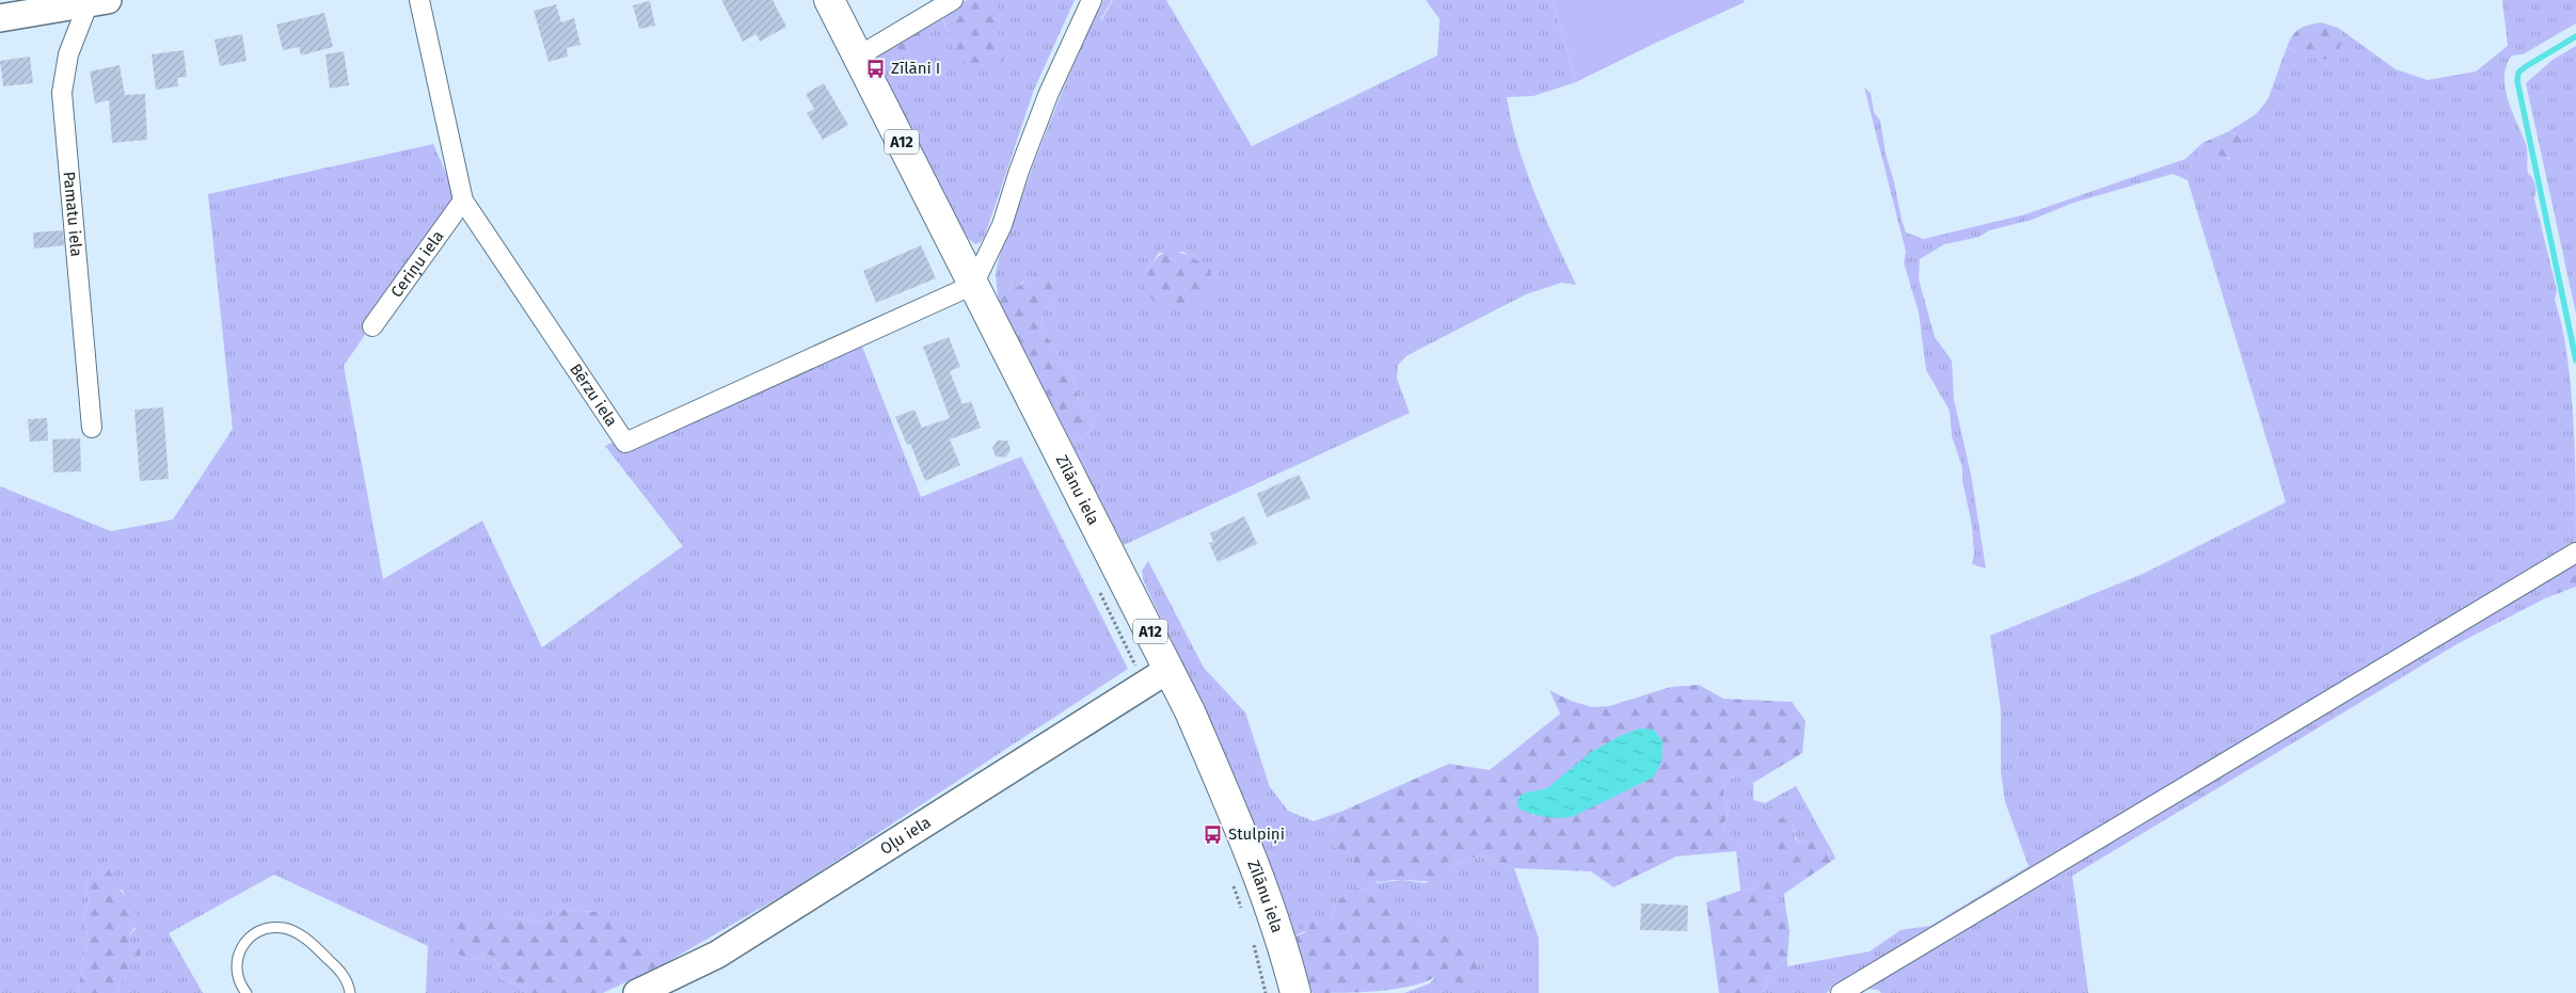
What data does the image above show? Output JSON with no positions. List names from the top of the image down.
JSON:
{
  "streets": {
    "highway": ["A12", "Zīlānu iela"],
    "street": [
      "Pamatu iela",
      "Ceriņu iela",
      "Bērzu iela",
      "Oļu iela"
    ]
  },
  "crossings": [
    ["Ceriņu iela", "Bērzu iela"],
    ["Bērzu iela", "Zīlānu iela"],
    ["Zīlānu iela", "Oļu iela"]
  ],
  "places": {
    "bus stop": ["Zīlāni I", "Stulpiņi"]
  }
}
